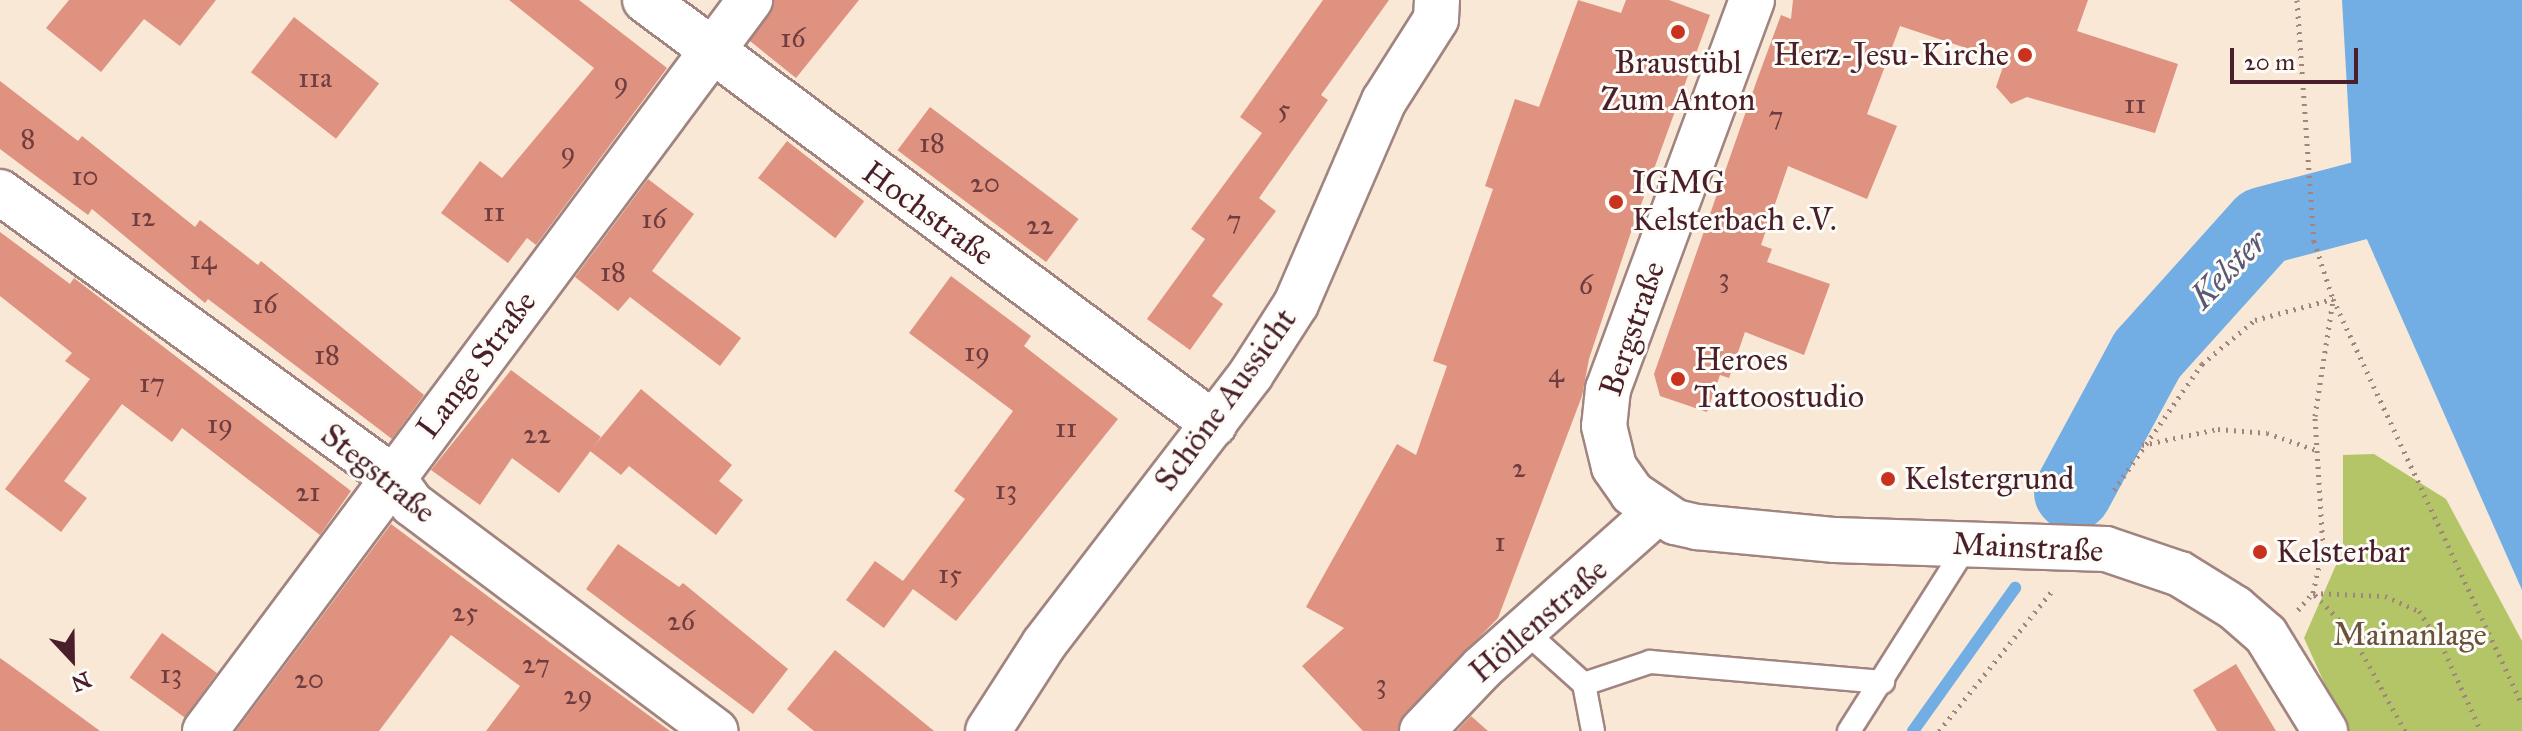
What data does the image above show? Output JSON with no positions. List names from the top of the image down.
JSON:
{
  "streets": {
    "street": [
      "Hochstraße",
      "Bergstraße",
      "Lange Straße",
      "Schöne Aussicht",
      "Stegstraße",
      "Mainstraße",
      "Höllenstraße"
    ]
  },
  "crossings": [
    ["Hochstraße", "Lange Straße"],
    ["Hochstraße", "Schöne Aussicht"],
    ["Bergstraße", "Mainstraße"],
    ["Bergstraße", "Höllenstraße"],
    ["Lange Straße", "Stegstraße"],
    ["Mainstraße", "Höllenstraße"]
  ],
  "water": ["Kelster"],
  "parks": ["Mainanlage"],
  "places": [
    "Braustübl Zum Anton",
    "Herz-Jesu-Kirche",
    "IGMG Kelsterbach e.V.",
    "Heroes Tattoostudio",
    "Kelstergrund",
    "Kelsterbar"
  ],
  "house_numbers": [
    "16",
    "11a",
    "9",
    "11",
    "5",
    "7",
    "8",
    "18",
    "9",
    "10",
    "20",
    "11",
    "12",
    "16",
    "7",
    "22",
    "14",
    "18",
    "3",
    "6",
    "16",
    "19",
    "18",
    "4",
    "17",
    "19",
    "11",
    "22",
    "2",
    "13",
    "21",
    "1",
    "15",
    "25",
    "26",
    "27",
    "13",
    "20",
    "3",
    "29"
  ],
  "scale_bar": "20 m",
  "north": "bottom"
}
